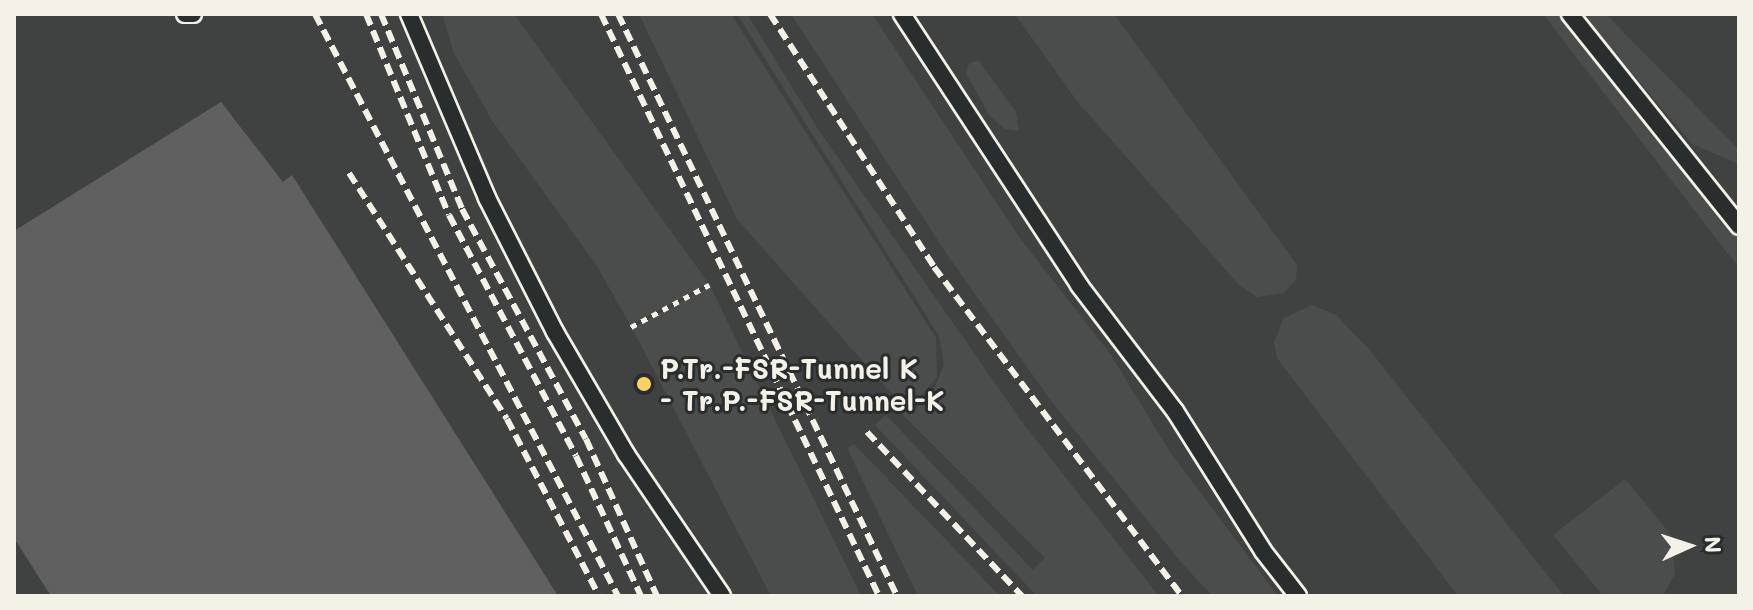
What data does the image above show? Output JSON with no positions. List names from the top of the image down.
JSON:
{
  "places": ["P.Tr.-FSR-Tunnel K - Tr.P.-FSR-Tunnel-K"],
  "north": "right"
}
